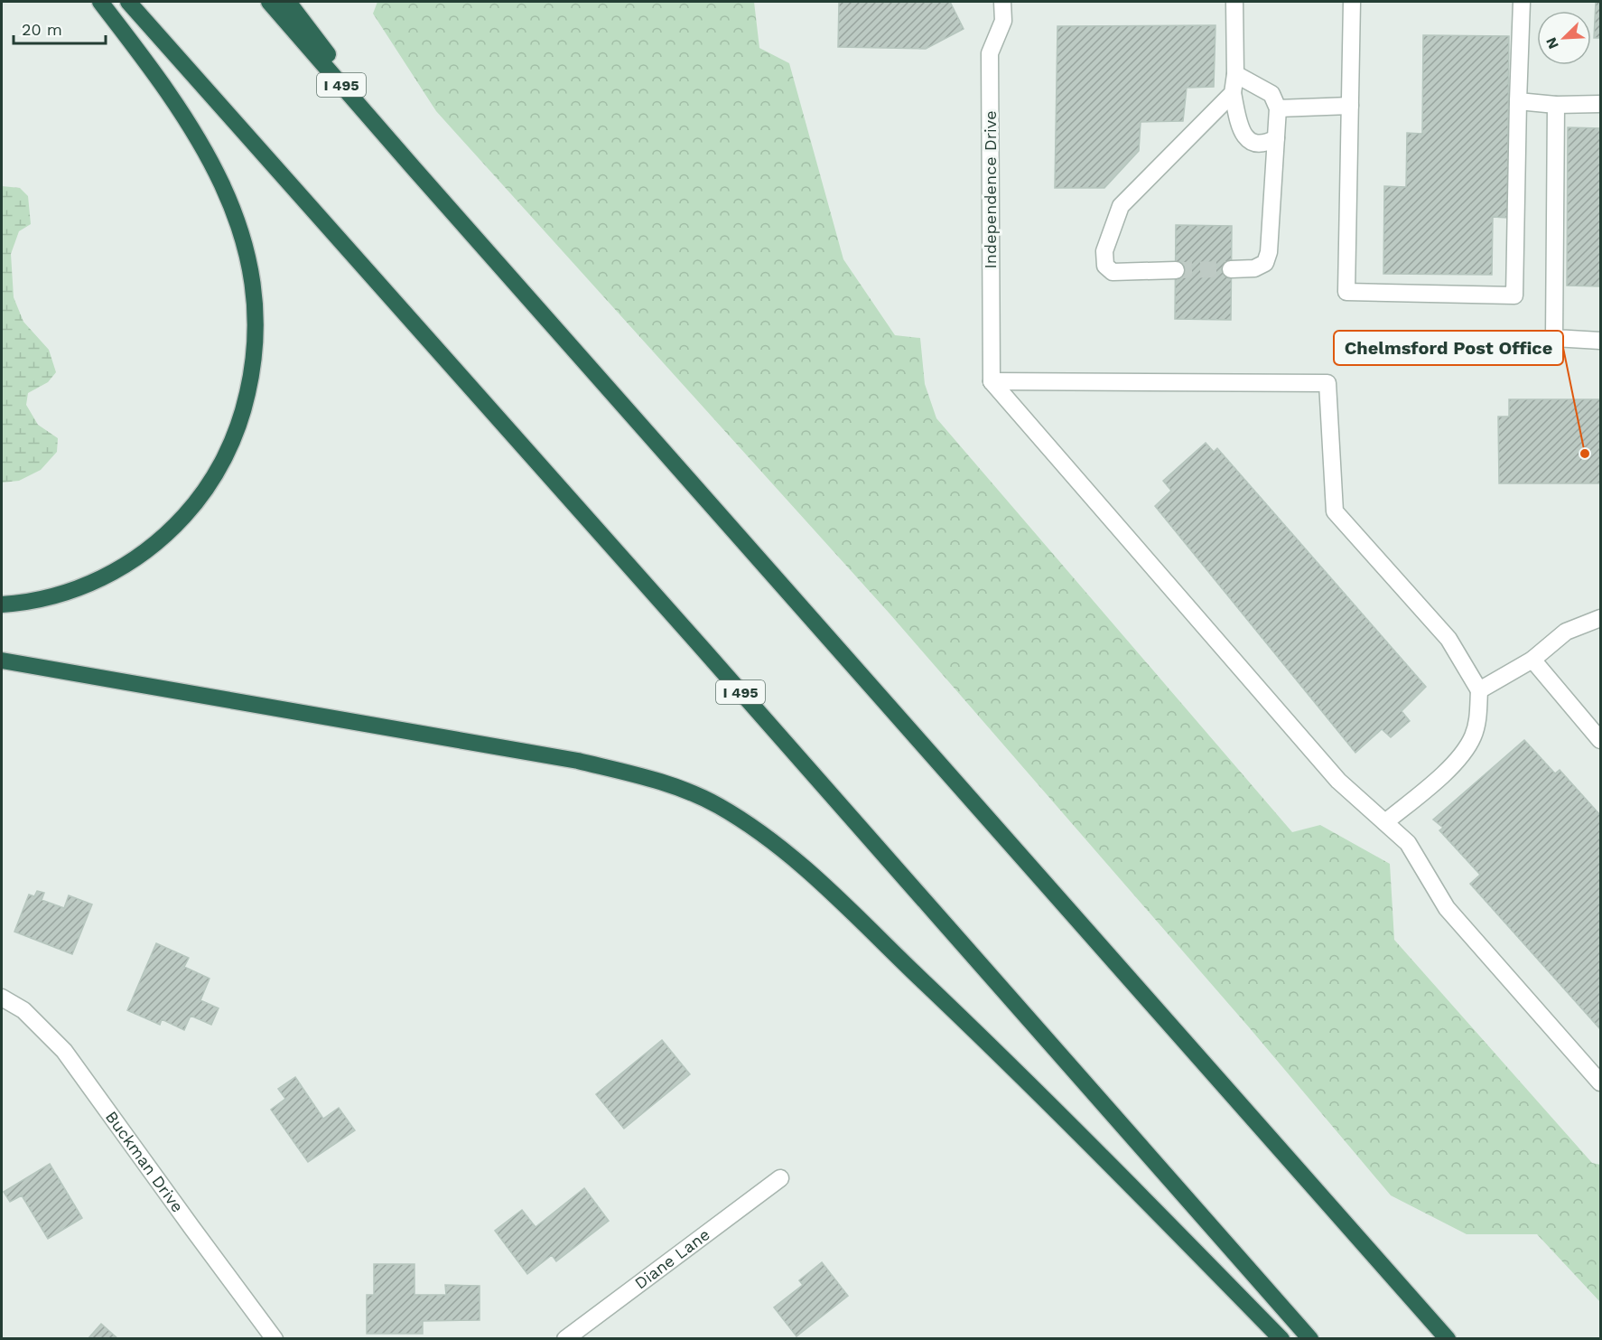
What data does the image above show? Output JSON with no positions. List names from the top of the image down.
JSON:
{
  "streets": {
    "highway": ["I 495"],
    "street": ["Independence Drive", "Buckman Drive", "Diane Lane"]
  },
  "places": ["Chelmsford Post Office"],
  "scale_bar": "20 m",
  "north": "bottom left"
}
